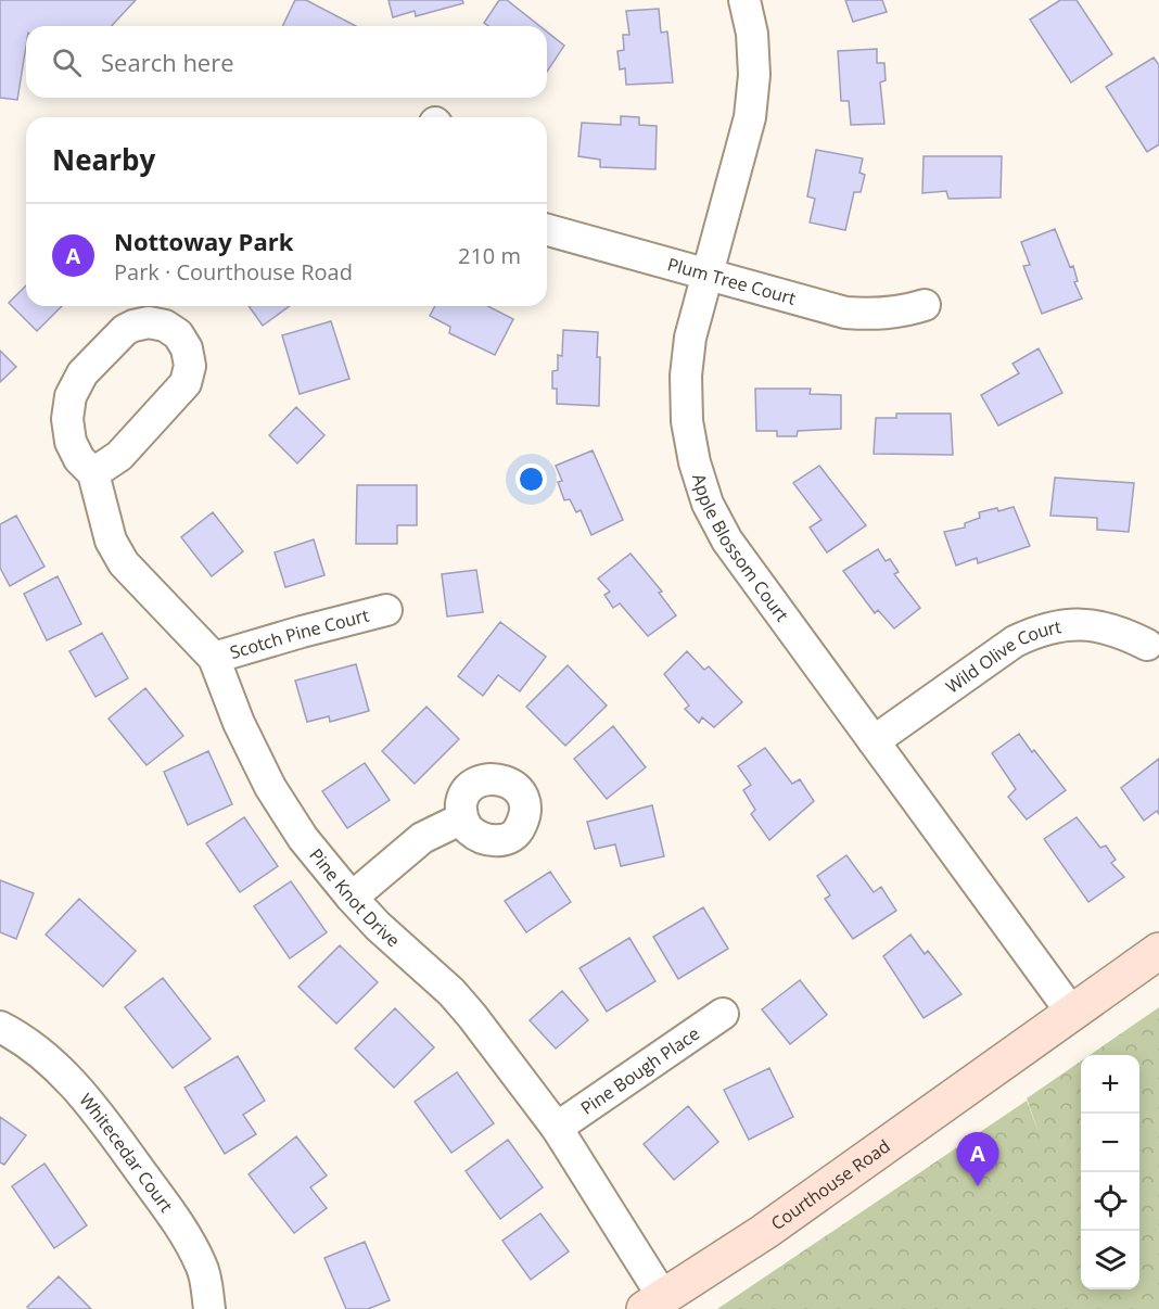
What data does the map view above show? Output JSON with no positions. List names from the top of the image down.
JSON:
{
  "streets": {
    "street": [
      "Plum Tree Court",
      "Apple Blossom Court",
      "Scotch Pine Court",
      "Wild Olive Court",
      "Pine Knot Drive",
      "Pine Bough Place",
      "Whitecedar Court",
      "Courthouse Road"
    ]
  },
  "crossings": [
    ["Plum Tree Court", "Apple Blossom Court"],
    ["Apple Blossom Court", "Wild Olive Court"],
    ["Apple Blossom Court", "Courthouse Road"],
    ["Scotch Pine Court", "Pine Knot Drive"],
    ["Pine Knot Drive", "Pine Bough Place"],
    ["Pine Knot Drive", "Courthouse Road"]
  ],
  "page": {
    "search": "Search here",
    "heading": "Nearby",
    "list": [
      {
        "mark": "A",
        "name": "Nottoway Park",
        "note": "Park · Courthouse Road",
        "value": "210 m"
      }
    ],
    "map_buttons": ["+", "−"],
    "pins": "A"
  }
}
